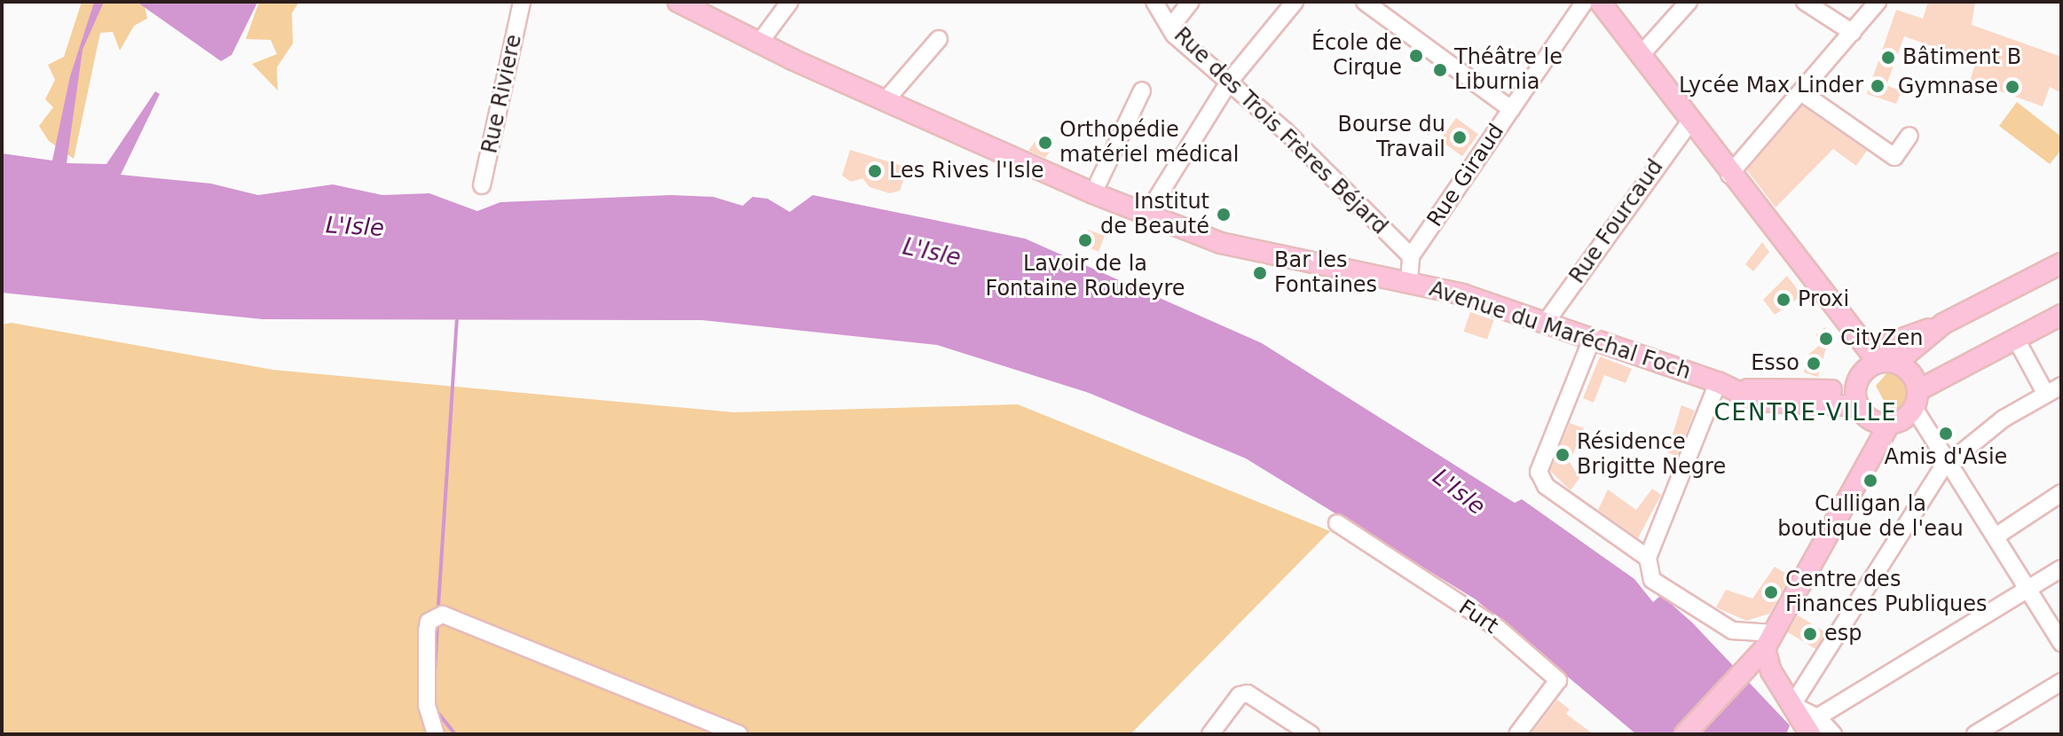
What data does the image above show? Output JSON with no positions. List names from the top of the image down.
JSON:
{
  "streets": {
    "main road": ["Avenue du Maréchal Foch"],
    "street": [
      "Rue Riviere",
      "Rue des Trois Frères Béjard",
      "Rue Giraud",
      "Rue Fourcaud",
      "Furt"
    ]
  },
  "crossings": [
    ["Rue des Trois Frères Béjard", "Rue Giraud"],
    ["Rue Fourcaud", "Avenue du Maréchal Foch"]
  ],
  "districts": ["CENTRE-VILLE"],
  "water": ["L'Isle"],
  "places": [
    "École de Cirque",
    "Bâtiment B",
    "Théâtre le Liburnia",
    "Lycée Max Linder",
    "Gymnase",
    "Bourse du Travail",
    "Orthopédie matériel médical",
    "Les Rives l'Isle",
    "Institut de Beauté",
    "Lavoir de la Fontaine Roudeyre",
    "Bar les Fontaines",
    "Proxi",
    "CityZen",
    "Esso",
    "Amis d'Asie",
    "Résidence Brigitte Negre",
    "Culligan la boutique de l'eau",
    "Centre des Finances Publiques",
    "esp"
  ]
}
